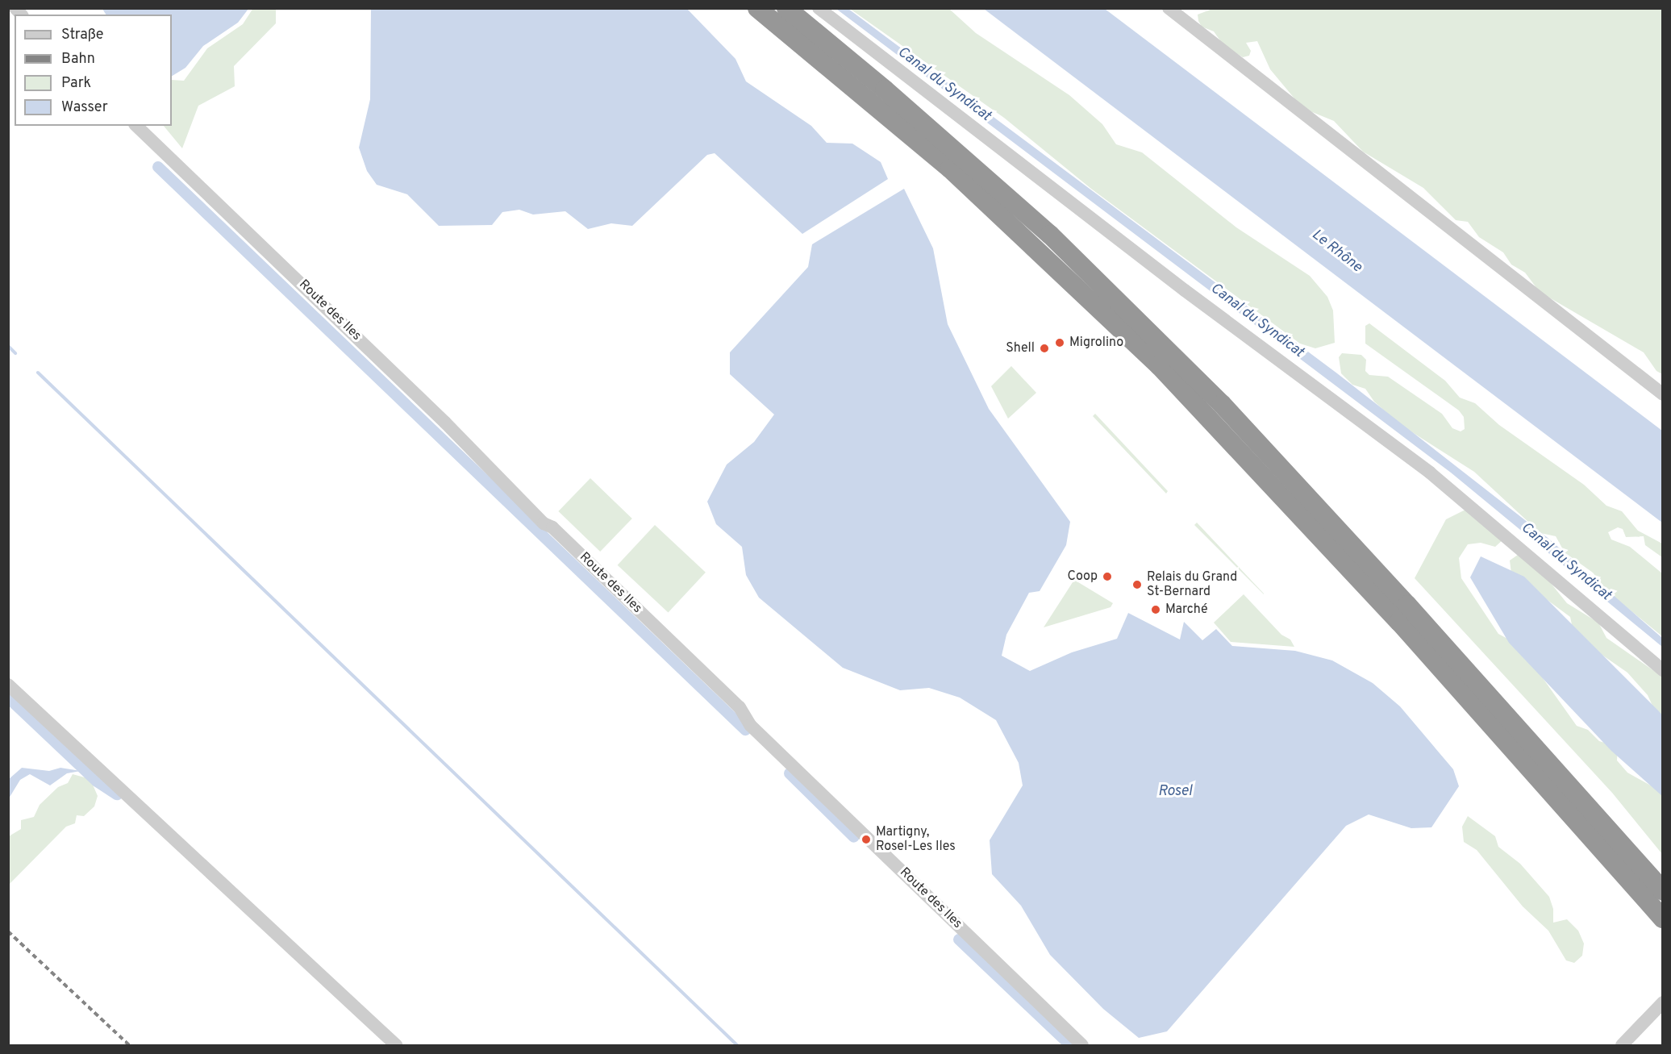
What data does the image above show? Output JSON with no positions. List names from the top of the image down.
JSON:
{
  "streets": {
    "street": ["Route des Iles"]
  },
  "water": ["Canal du Syndicat", "Le Rhône", "Rosel"],
  "places": [
    "Migrolino",
    "Shell",
    "Coop",
    "Relais du Grand St-Bernard",
    "Marché",
    "Martigny, Rosel-Les Iles"
  ],
  "legend": [
    "Straße",
    "Bahn",
    "Park",
    "Wasser"
  ]
}
